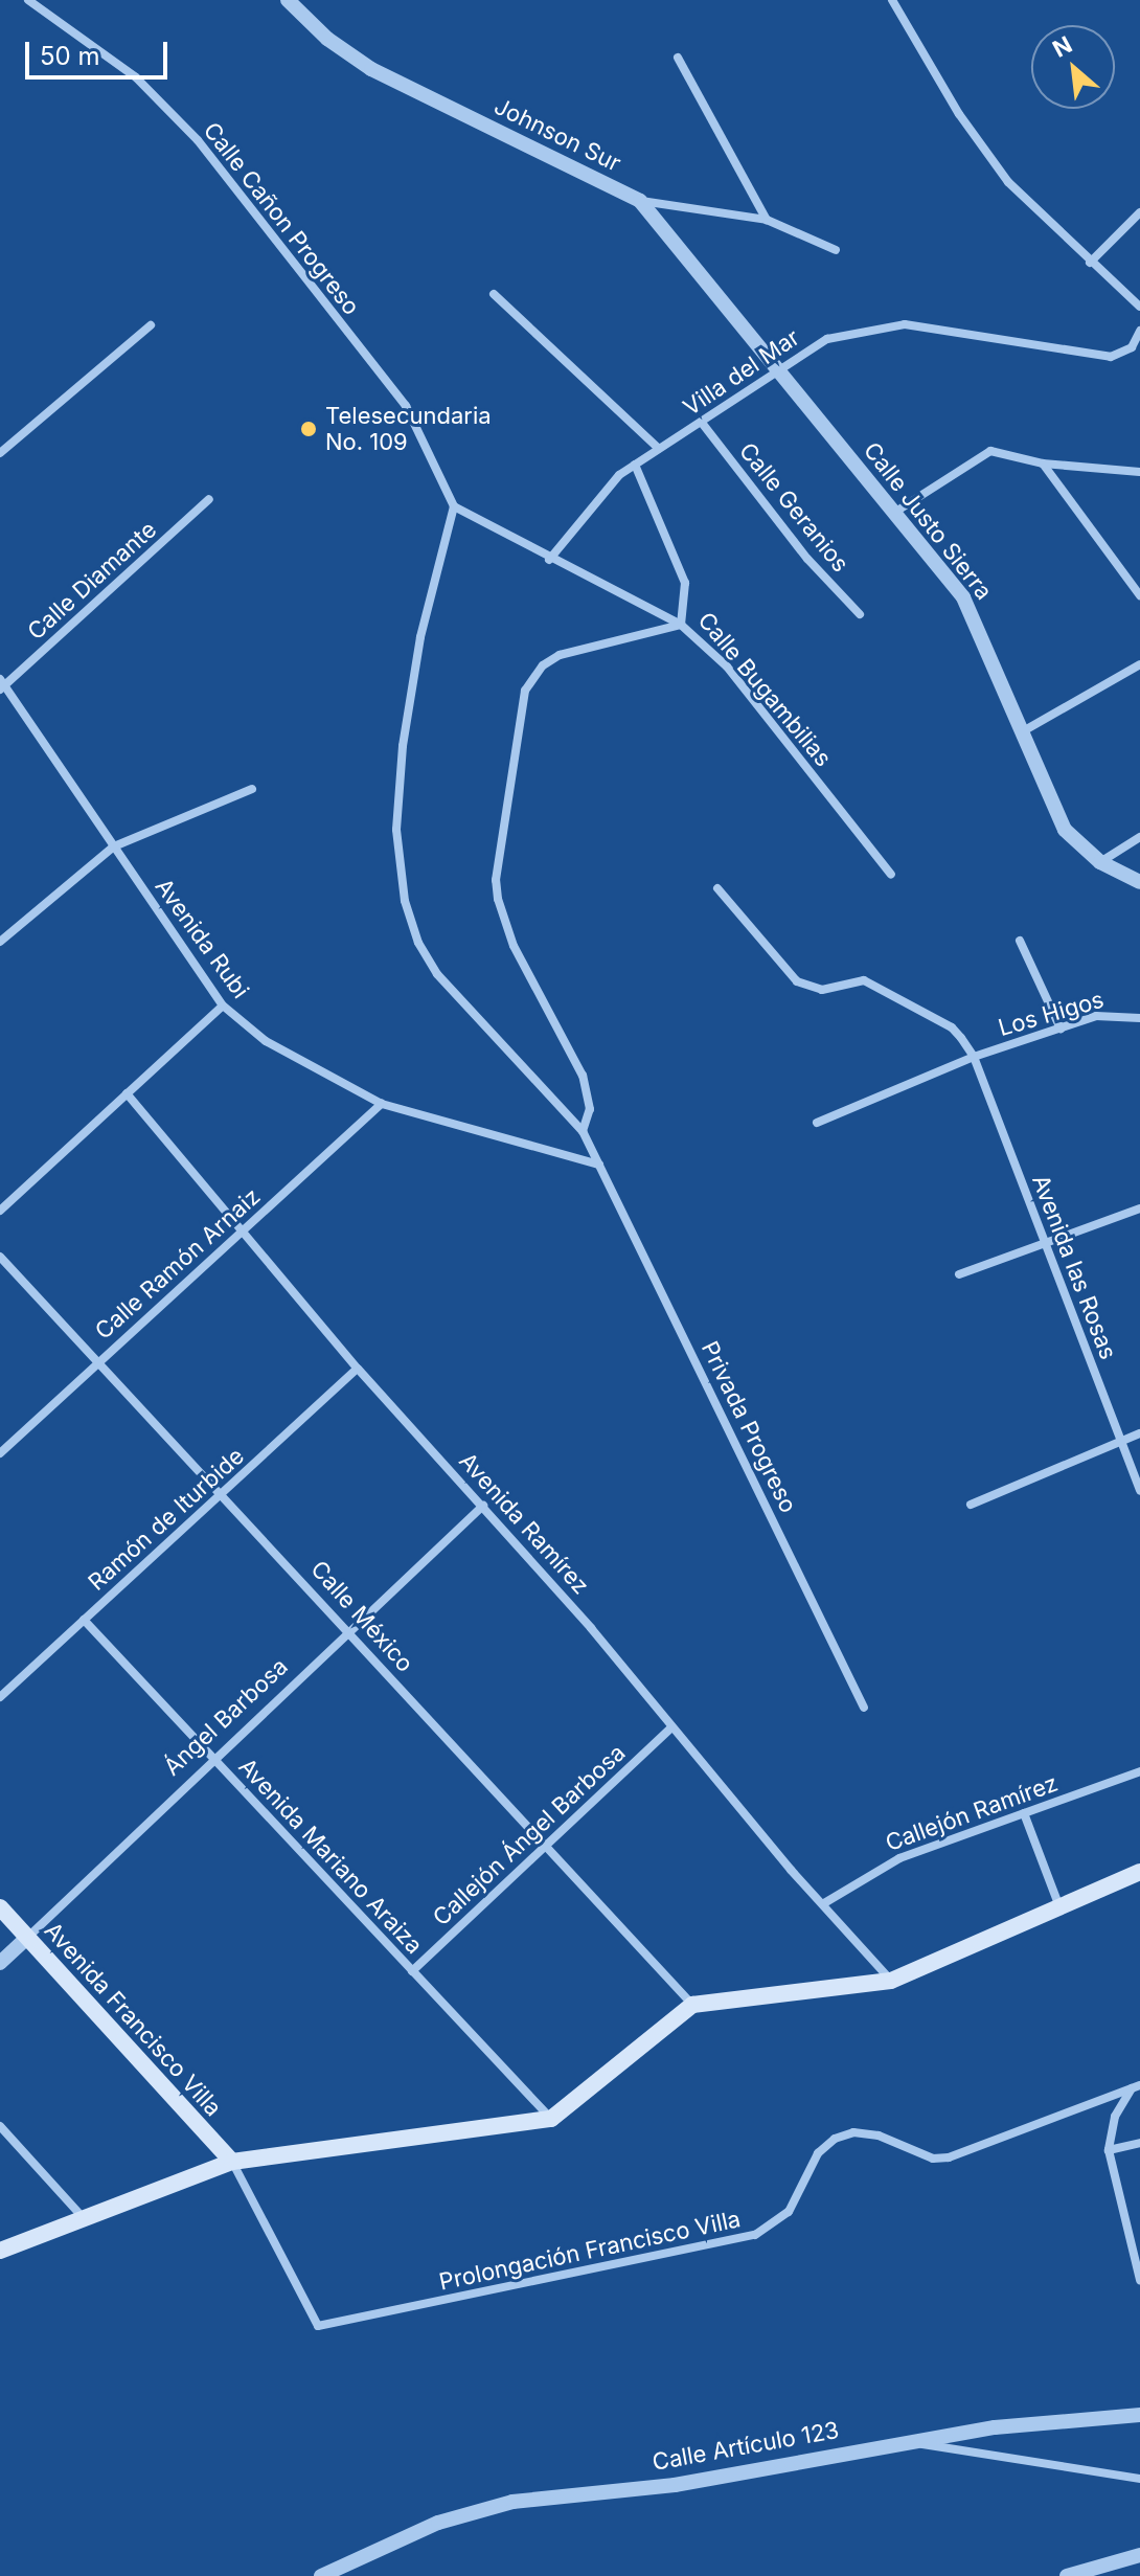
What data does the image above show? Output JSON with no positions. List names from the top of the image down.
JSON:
{
  "streets": {
    "main road": ["Avenida Francisco Villa"],
    "street": [
      "Johnson Sur",
      "Calle Cañon Progreso",
      "Villa del Mar",
      "Calle Geranios",
      "Calle Justo Sierra",
      "Calle Diamante",
      "Calle Bugambilias",
      "Avenida Rubi",
      "Los Higos",
      "Calle Ramón Arnaiz",
      "Avenida las Rosas",
      "Privada Progreso",
      "Ramón de Iturbide",
      "Avenida Ramírez",
      "Calle México",
      "Ángel Barbosa",
      "Callejón Ramírez",
      "Callejón Ángel Barbosa",
      "Avenida Mariano Araiza",
      "Prolongación Francisco Villa",
      "Calle Artículo 123"
    ]
  },
  "crossings": [
    ["Johnson Sur", "Calle Justo Sierra"],
    ["Calle Cañon Progreso", "Privada Progreso"],
    ["Villa del Mar", "Calle Geranios"],
    ["Villa del Mar", "Calle Justo Sierra"],
    ["Villa del Mar", "Calle Bugambilias"],
    ["Calle Diamante", "Avenida Rubi"],
    ["Avenida Rubi", "Calle Ramón Arnaiz"],
    ["Avenida Rubi", "Privada Progreso"],
    ["Los Higos", "Avenida las Rosas"],
    ["Calle Ramón Arnaiz", "Avenida Ramírez"],
    ["Calle Ramón Arnaiz", "Calle México"],
    ["Ramón de Iturbide", "Avenida Ramírez"],
    ["Ramón de Iturbide", "Calle México"],
    ["Ramón de Iturbide", "Avenida Mariano Araiza"],
    ["Avenida Ramírez", "Ángel Barbosa"],
    ["Avenida Ramírez", "Callejón Ramírez"],
    ["Avenida Ramírez", "Callejón Ángel Barbosa"],
    ["Calle México", "Ángel Barbosa"],
    ["Calle México", "Callejón Ángel Barbosa"],
    ["Ángel Barbosa", "Avenida Mariano Araiza"],
    ["Ángel Barbosa", "Avenida Francisco Villa"],
    ["Callejón Ángel Barbosa", "Avenida Mariano Araiza"],
    ["Avenida Francisco Villa", "Prolongación Francisco Villa"]
  ],
  "places": ["Telesecundaria No. 109"],
  "scale_bar": "50 m",
  "north": "top left"
}
